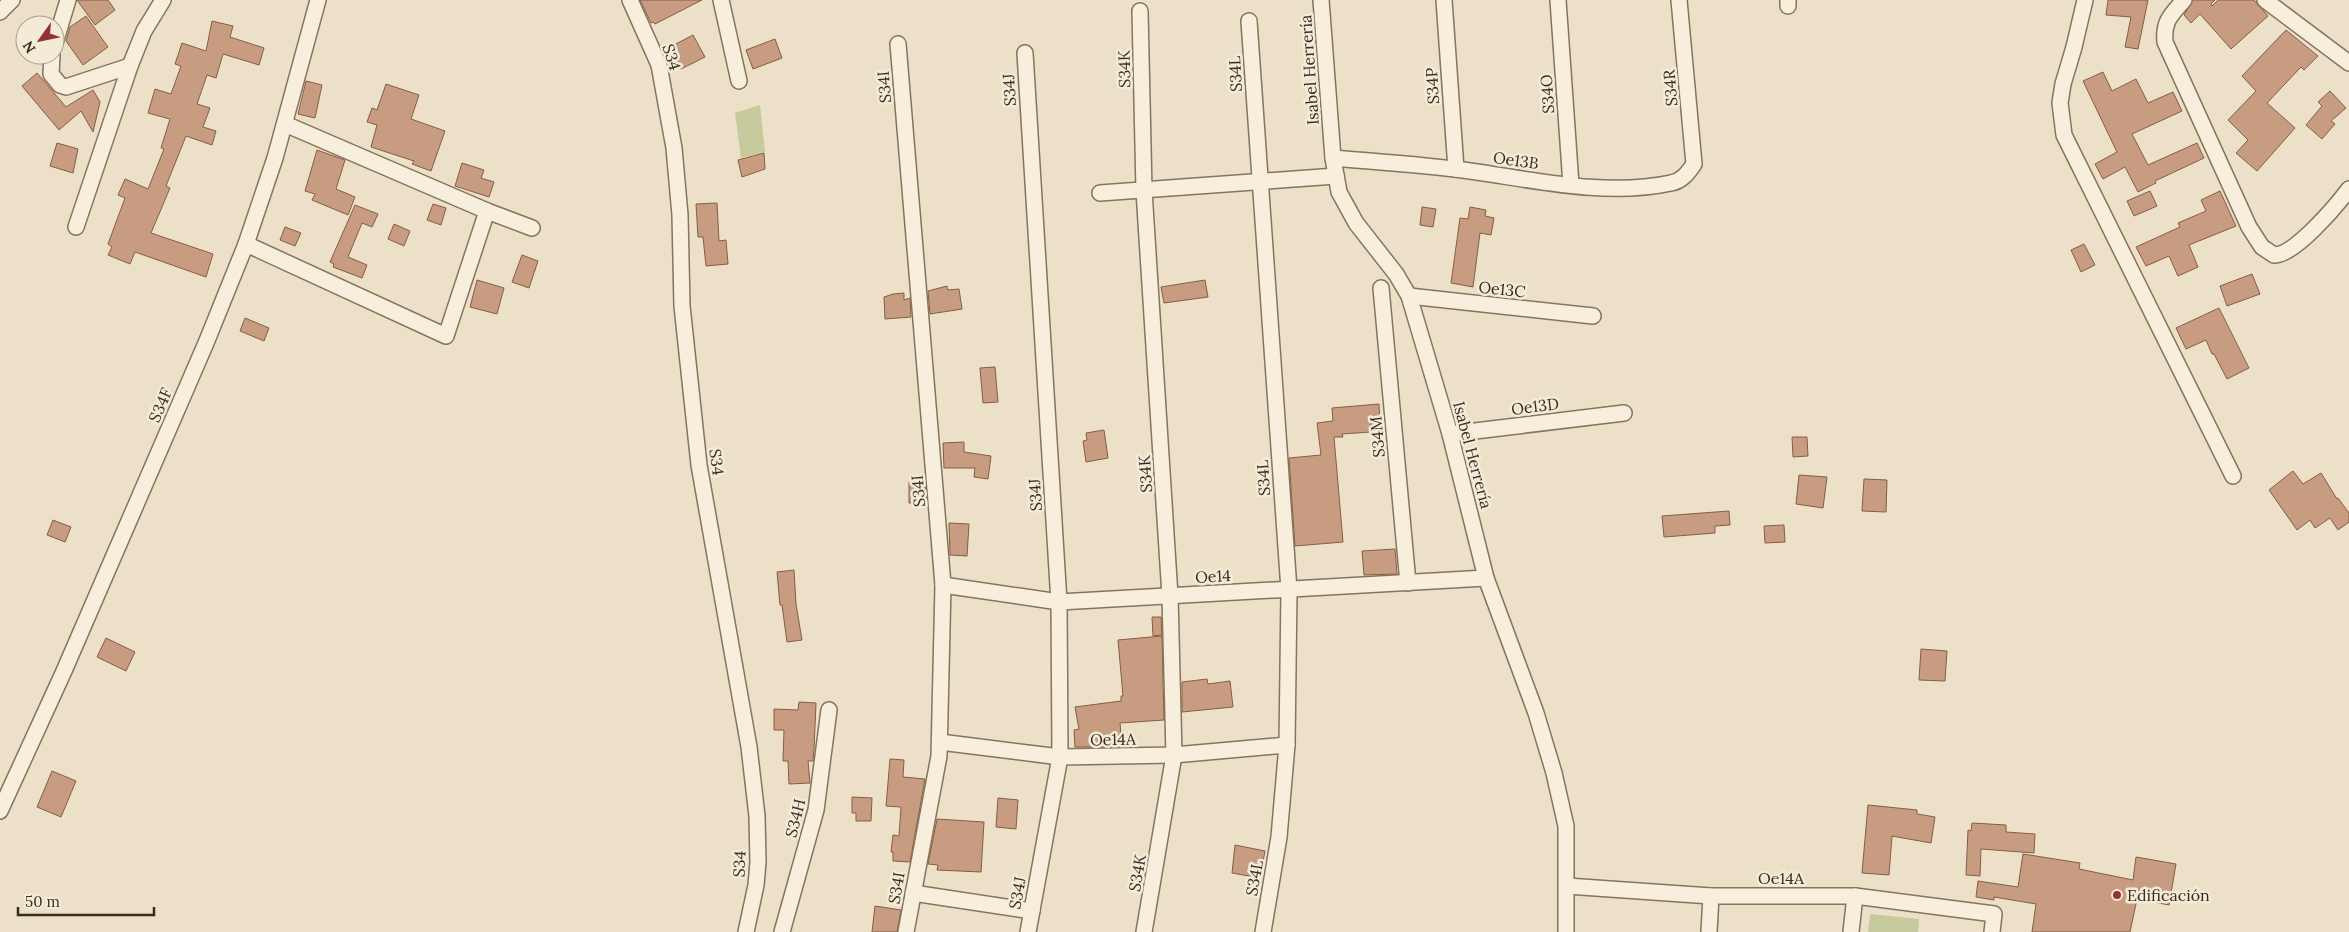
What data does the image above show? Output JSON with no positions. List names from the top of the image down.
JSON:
{
  "streets": {
    "street": [
      "S34",
      "S34K",
      "Isabel Herrería",
      "S34L",
      "S34P",
      "S34I",
      "S34R",
      "S34J",
      "S34O",
      "Oe13B",
      "Oe13C",
      "S34F",
      "Oe13D",
      "S34M",
      "Oe14",
      "Oe14A",
      "S34H"
    ]
  },
  "crossings": [
    ["S34K", "Oe14"],
    ["S34K", "Oe14A"],
    ["Isabel Herrería", "Oe13B"],
    ["Isabel Herrería", "Oe13C"],
    ["Isabel Herrería", "Oe13D"],
    ["Isabel Herrería", "Oe14"],
    ["Isabel Herrería", "Oe14A"],
    ["S34L", "Oe14"],
    ["S34L", "Oe14A"],
    ["S34P", "Oe13B"],
    ["S34I", "Oe14"],
    ["S34I", "Oe14A"],
    ["S34R", "Oe13B"],
    ["S34J", "Oe14"],
    ["S34J", "Oe14A"],
    ["S34O", "Oe13B"],
    ["S34M", "Oe14"]
  ],
  "places": ["Edificación"],
  "scale_bar": "50 m",
  "north": "bottom left"
}
